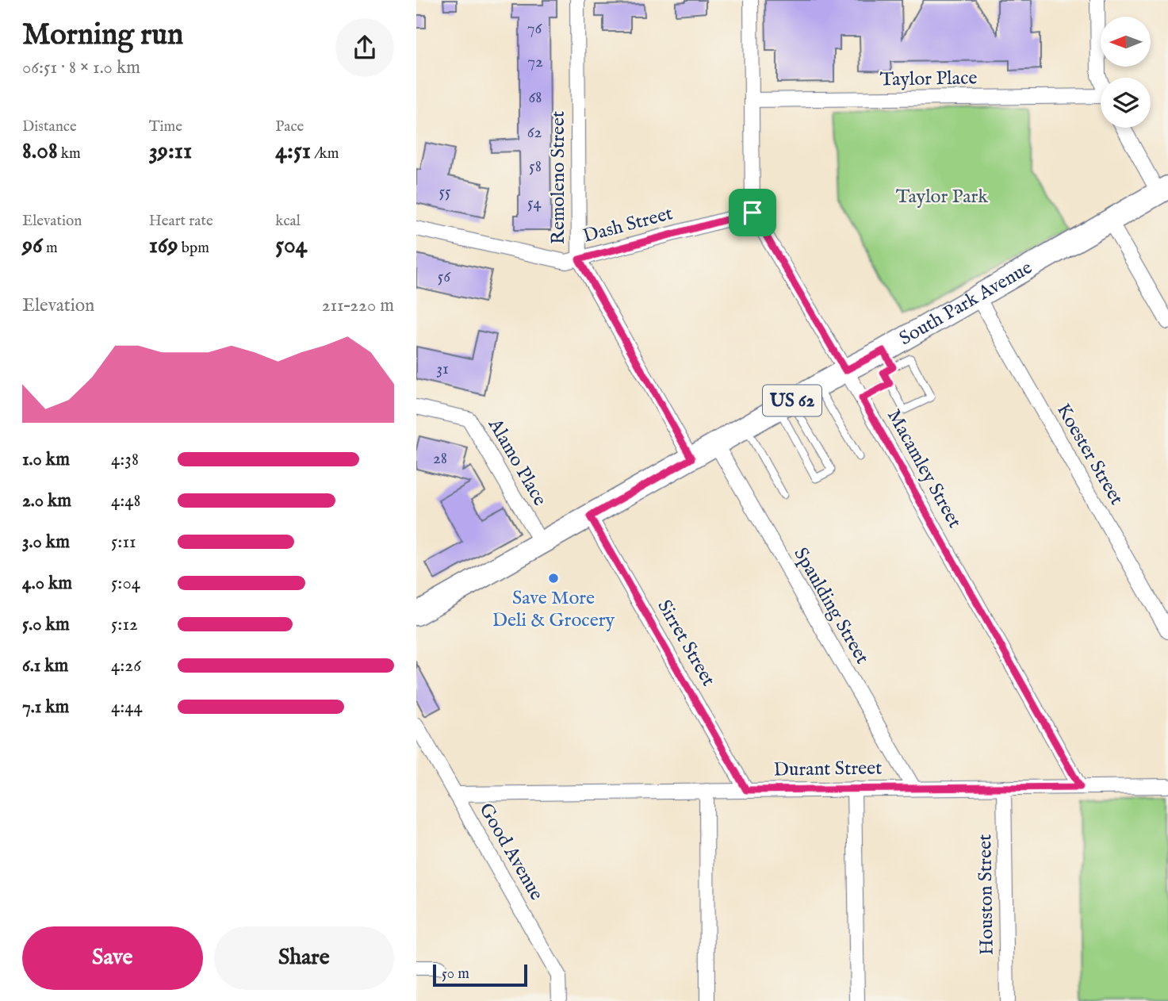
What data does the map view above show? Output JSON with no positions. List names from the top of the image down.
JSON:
{
  "streets": {
    "main road": ["South Park Avenue", "US 62"],
    "street": [
      "Taylor Place",
      "Remoleno Street",
      "Dash Street",
      "Koester Street",
      "Alamo Place",
      "Macamley Street",
      "Spaulding Street",
      "Sirret Street",
      "Durant Street",
      "Good Avenue",
      "Houston Street"
    ]
  },
  "crossings": [
    ["Remoleno Street", "Dash Street"],
    ["Remoleno Street", "South Park Avenue"],
    ["Dash Street", "Macamley Street"],
    ["South Park Avenue", "Koester Street"],
    ["South Park Avenue", "Alamo Place"],
    ["South Park Avenue", "Macamley Street"],
    ["South Park Avenue", "Spaulding Street"],
    ["South Park Avenue", "Sirret Street"],
    ["Macamley Street", "Durant Street"],
    ["Spaulding Street", "Durant Street"],
    ["Sirret Street", "Durant Street"],
    ["Durant Street", "Good Avenue"],
    ["Durant Street", "Houston Street"]
  ],
  "parks": ["Taylor Park"],
  "places": ["Save More Deli & Grocery"],
  "house_numbers": [
    "76",
    "72",
    "68",
    "62",
    "58",
    "55",
    "54",
    "56",
    "31",
    "28"
  ],
  "scale_bar": "50 m",
  "north": "left",
  "page": {
    "heading": ["Morning run", "06:51 · 8 × 1.0 km"],
    "stats": [
      ["Distance", "8.08 km"],
      ["Time", "39:11"],
      ["Pace", "4:51 /km"],
      ["Elevation", "96 m"],
      ["Heart rate", "169 bpm"],
      ["kcal", "504"]
    ],
    "chart": ["Elevation", "211–220 m"],
    "list": [
      {
        "name": "1.0 km",
        "note": "4:38"
      },
      {
        "name": "2.0 km",
        "note": "4:48"
      },
      {
        "name": "3.0 km",
        "note": "5:11"
      },
      {
        "name": "4.0 km",
        "note": "5:04"
      },
      {
        "name": "5.0 km",
        "note": "5:12"
      },
      {
        "name": "6.1 km",
        "note": "4:26"
      },
      {
        "name": "7.1 km",
        "note": "4:44"
      }
    ],
    "buttons": ["Save", "Share"],
    "scale": "50 m"
  }
}
